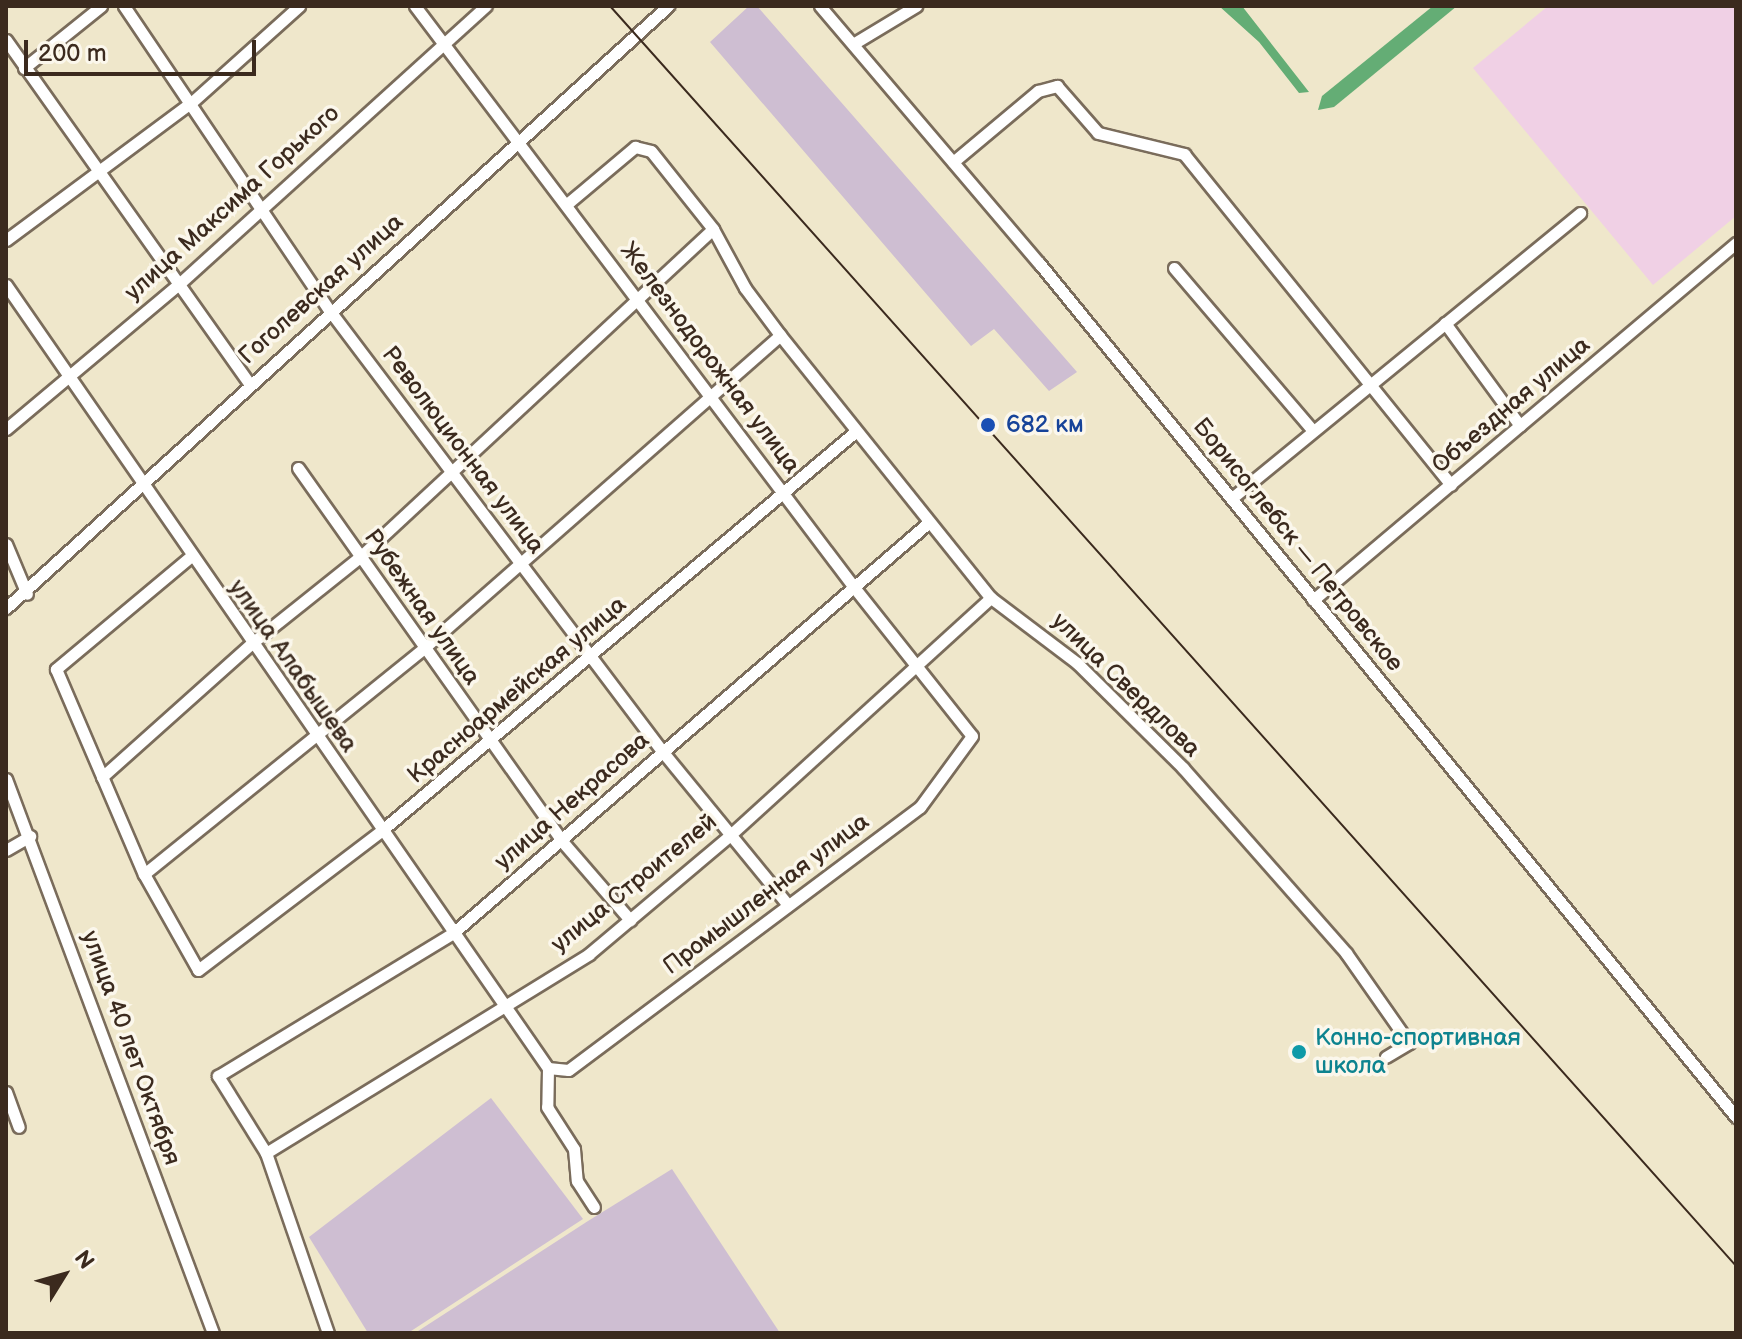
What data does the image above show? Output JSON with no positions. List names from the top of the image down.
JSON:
{
  "streets": {
    "street": [
      "улица Максима Горького",
      "Гоголевская улица",
      "Железнодорожная улица",
      "Объездная улица",
      "Революционная улица",
      "Борисоглебск — Петровское",
      "Рубежная улица",
      "улица Алабышева",
      "улица Свердлова",
      "Красноармейская улица",
      "улица Некрасова",
      "улица Строителей",
      "Промышленная улица",
      "улица 40 лет Октября"
    ]
  },
  "crossings": [
    ["улица Максима Горького", "Железнодорожная улица"],
    ["улица Максима Горького", "Революционная улица"],
    ["улица Максима Горького", "улица Алабышева"],
    ["Гоголевская улица", "Железнодорожная улица"],
    ["Гоголевская улица", "Революционная улица"],
    ["Гоголевская улица", "улица Алабышева"],
    ["Железнодорожная улица", "улица Свердлова"],
    ["Железнодорожная улица", "Красноармейская улица"],
    ["Железнодорожная улица", "улица Некрасова"],
    ["Железнодорожная улица", "улица Строителей"],
    ["Железнодорожная улица", "Промышленная улица"],
    ["Объездная улица", "Борисоглебск — Петровское"],
    ["Революционная улица", "Красноармейская улица"],
    ["Революционная улица", "улица Некрасова"],
    ["Революционная улица", "улица Строителей"],
    ["Революционная улица", "Промышленная улица"],
    ["Рубежная улица", "Красноармейская улица"],
    ["Рубежная улица", "улица Некрасова"],
    ["Рубежная улица", "улица Строителей"],
    ["улица Алабышева", "Красноармейская улица"],
    ["улица Алабышева", "улица Некрасова"],
    ["улица Алабышева", "улица Строителей"],
    ["улица Алабышева", "Промышленная улица"],
    ["улица Свердлова", "Красноармейская улица"],
    ["улица Свердлова", "улица Некрасова"],
    ["улица Свердлова", "улица Строителей"],
    ["улица Некрасова", "улица Строителей"]
  ],
  "places": ["682 км", "Конно-спортивная школа"],
  "scale_bar": "200 m",
  "north": "top right"
}
